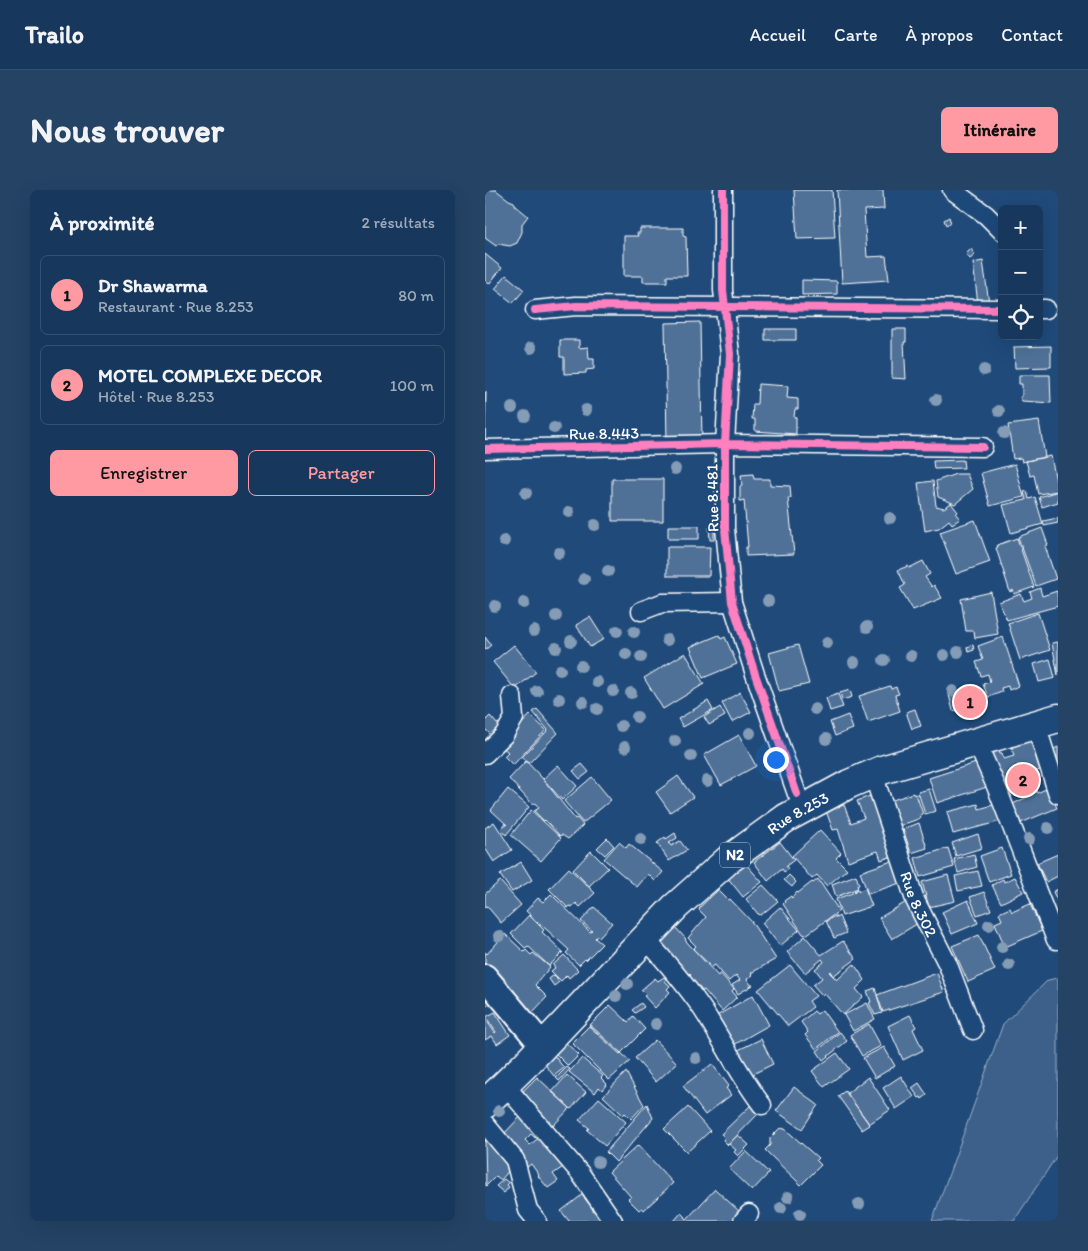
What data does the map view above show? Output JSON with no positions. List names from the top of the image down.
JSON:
{
  "streets": {
    "highway": ["Rue 8.253", "N2"],
    "street": ["Rue 8.443", "Rue 8.481", "Rue 8.302"]
  },
  "crossings": [
    ["Rue 8.443", "Rue 8.481"],
    ["Rue 8.481", "Rue 8.253"],
    ["Rue 8.253", "Rue 8.302"]
  ],
  "page": {
    "header": "Trailo",
    "nav": [
      "Accueil",
      "Carte",
      "À propos",
      "Contact"
    ],
    "buttons": [
      "Itinéraire",
      ["Enregistrer", "Partager"]
    ],
    "title": "Nous trouver",
    "heading": ["À proximité", "2 résultats"],
    "map_buttons": ["+", "−"],
    "list": [
      {
        "mark": "1",
        "name": "Dr Shawarma",
        "note": "Restaurant · Rue 8.253",
        "value": "80 m"
      },
      {
        "mark": "2",
        "name": "MOTEL COMPLEXE DECOR",
        "note": "Hôtel · Rue 8.253",
        "value": "100 m"
      }
    ],
    "pins": ["1", "2"]
  }
}
